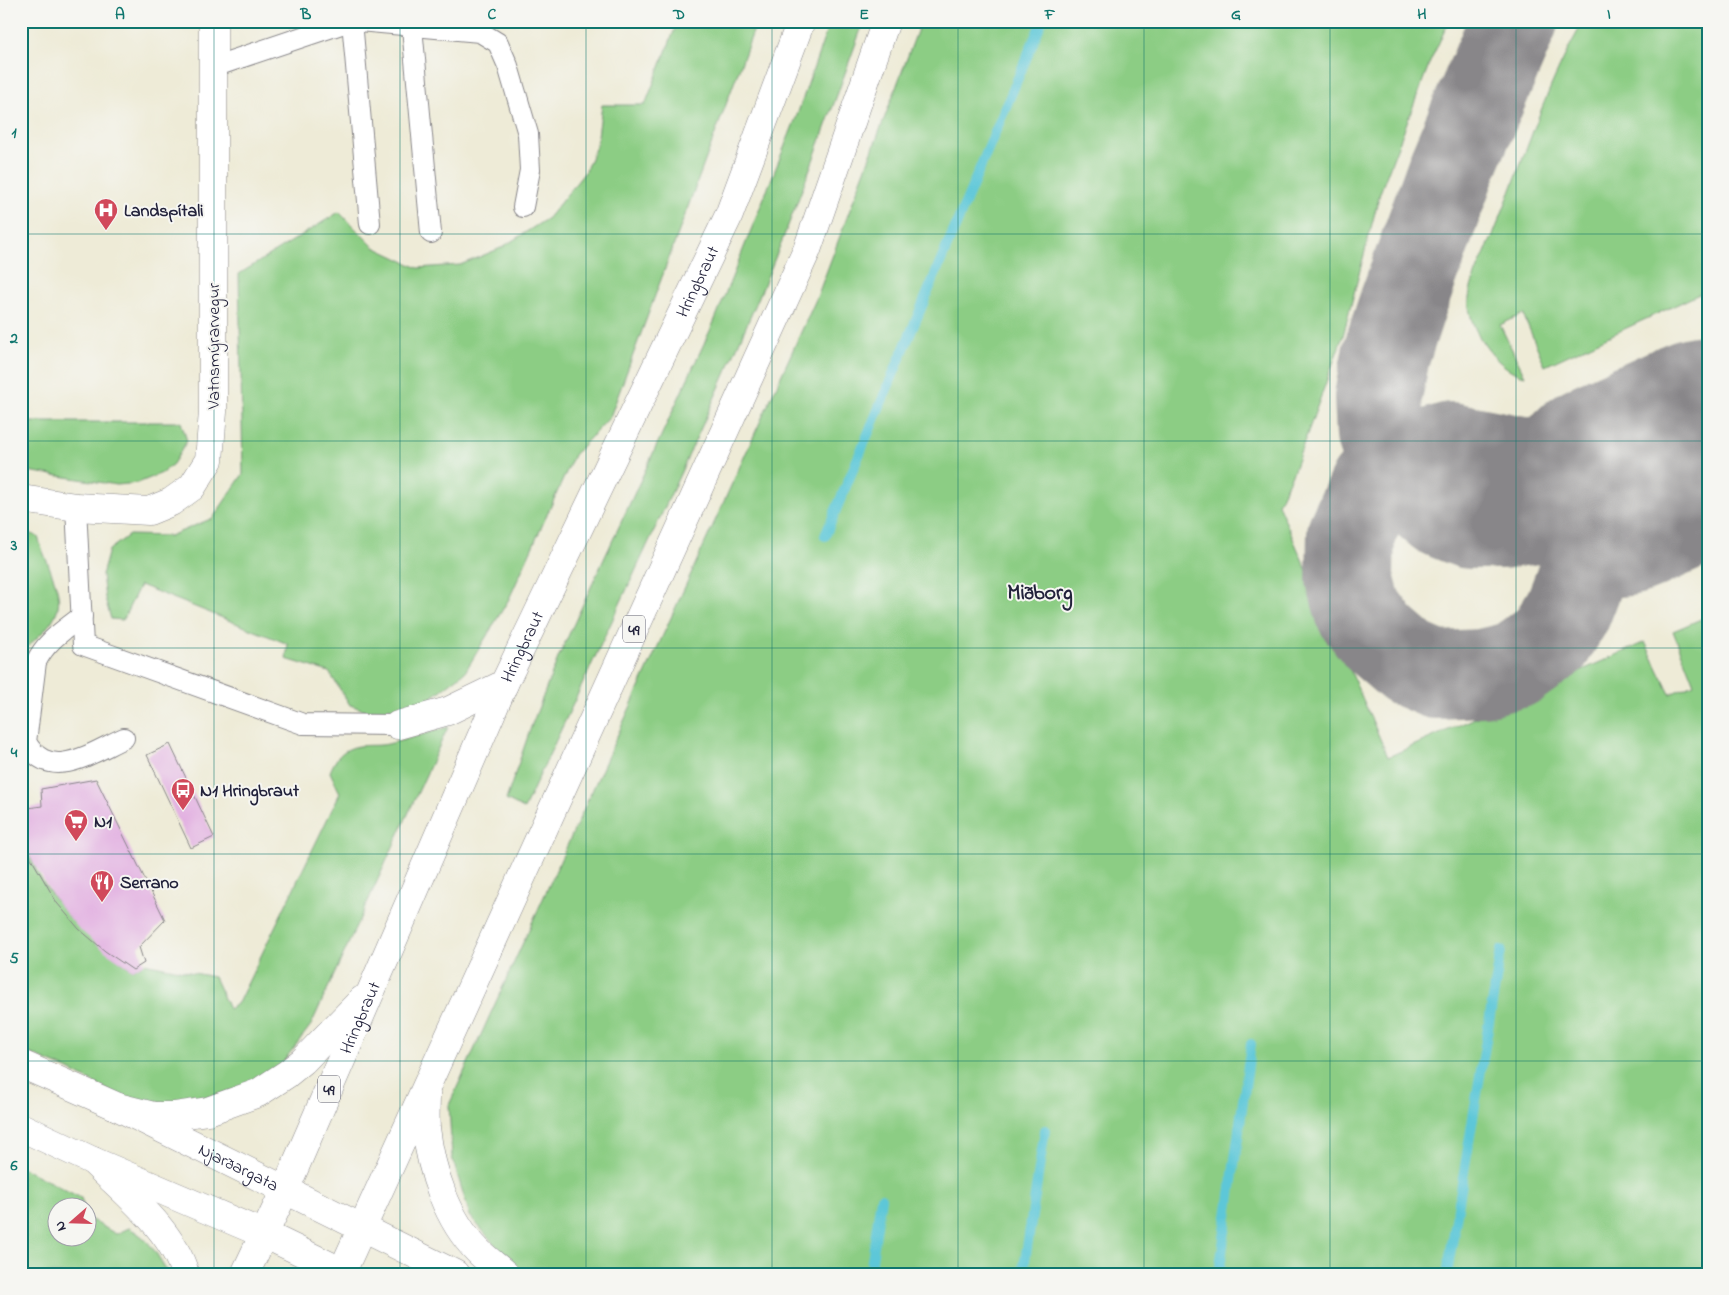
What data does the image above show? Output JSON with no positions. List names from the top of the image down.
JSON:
{
  "streets": {
    "main road": [
      "Hringbraut",
      "Vatnsmýrarvegur",
      "49",
      "Njarðargata"
    ]
  },
  "crossings": [
    ["Hringbraut", "Njarðargata"],
    ["49", "Njarðargata"]
  ],
  "districts": ["Miðborg"],
  "places": {
    "hospital": ["Landspítali"],
    "bus stop": ["N1 Hringbraut"],
    "supermarket": ["N1"],
    "restaurant": ["Serrano"]
  },
  "north": "left",
  "grid": {
    "columns": [
      "A",
      "B",
      "C",
      "D",
      "E",
      "F",
      "G",
      "H",
      "I"
    ],
    "rows": [
      "1",
      "2",
      "3",
      "4",
      "5",
      "6"
    ]
  }
}
